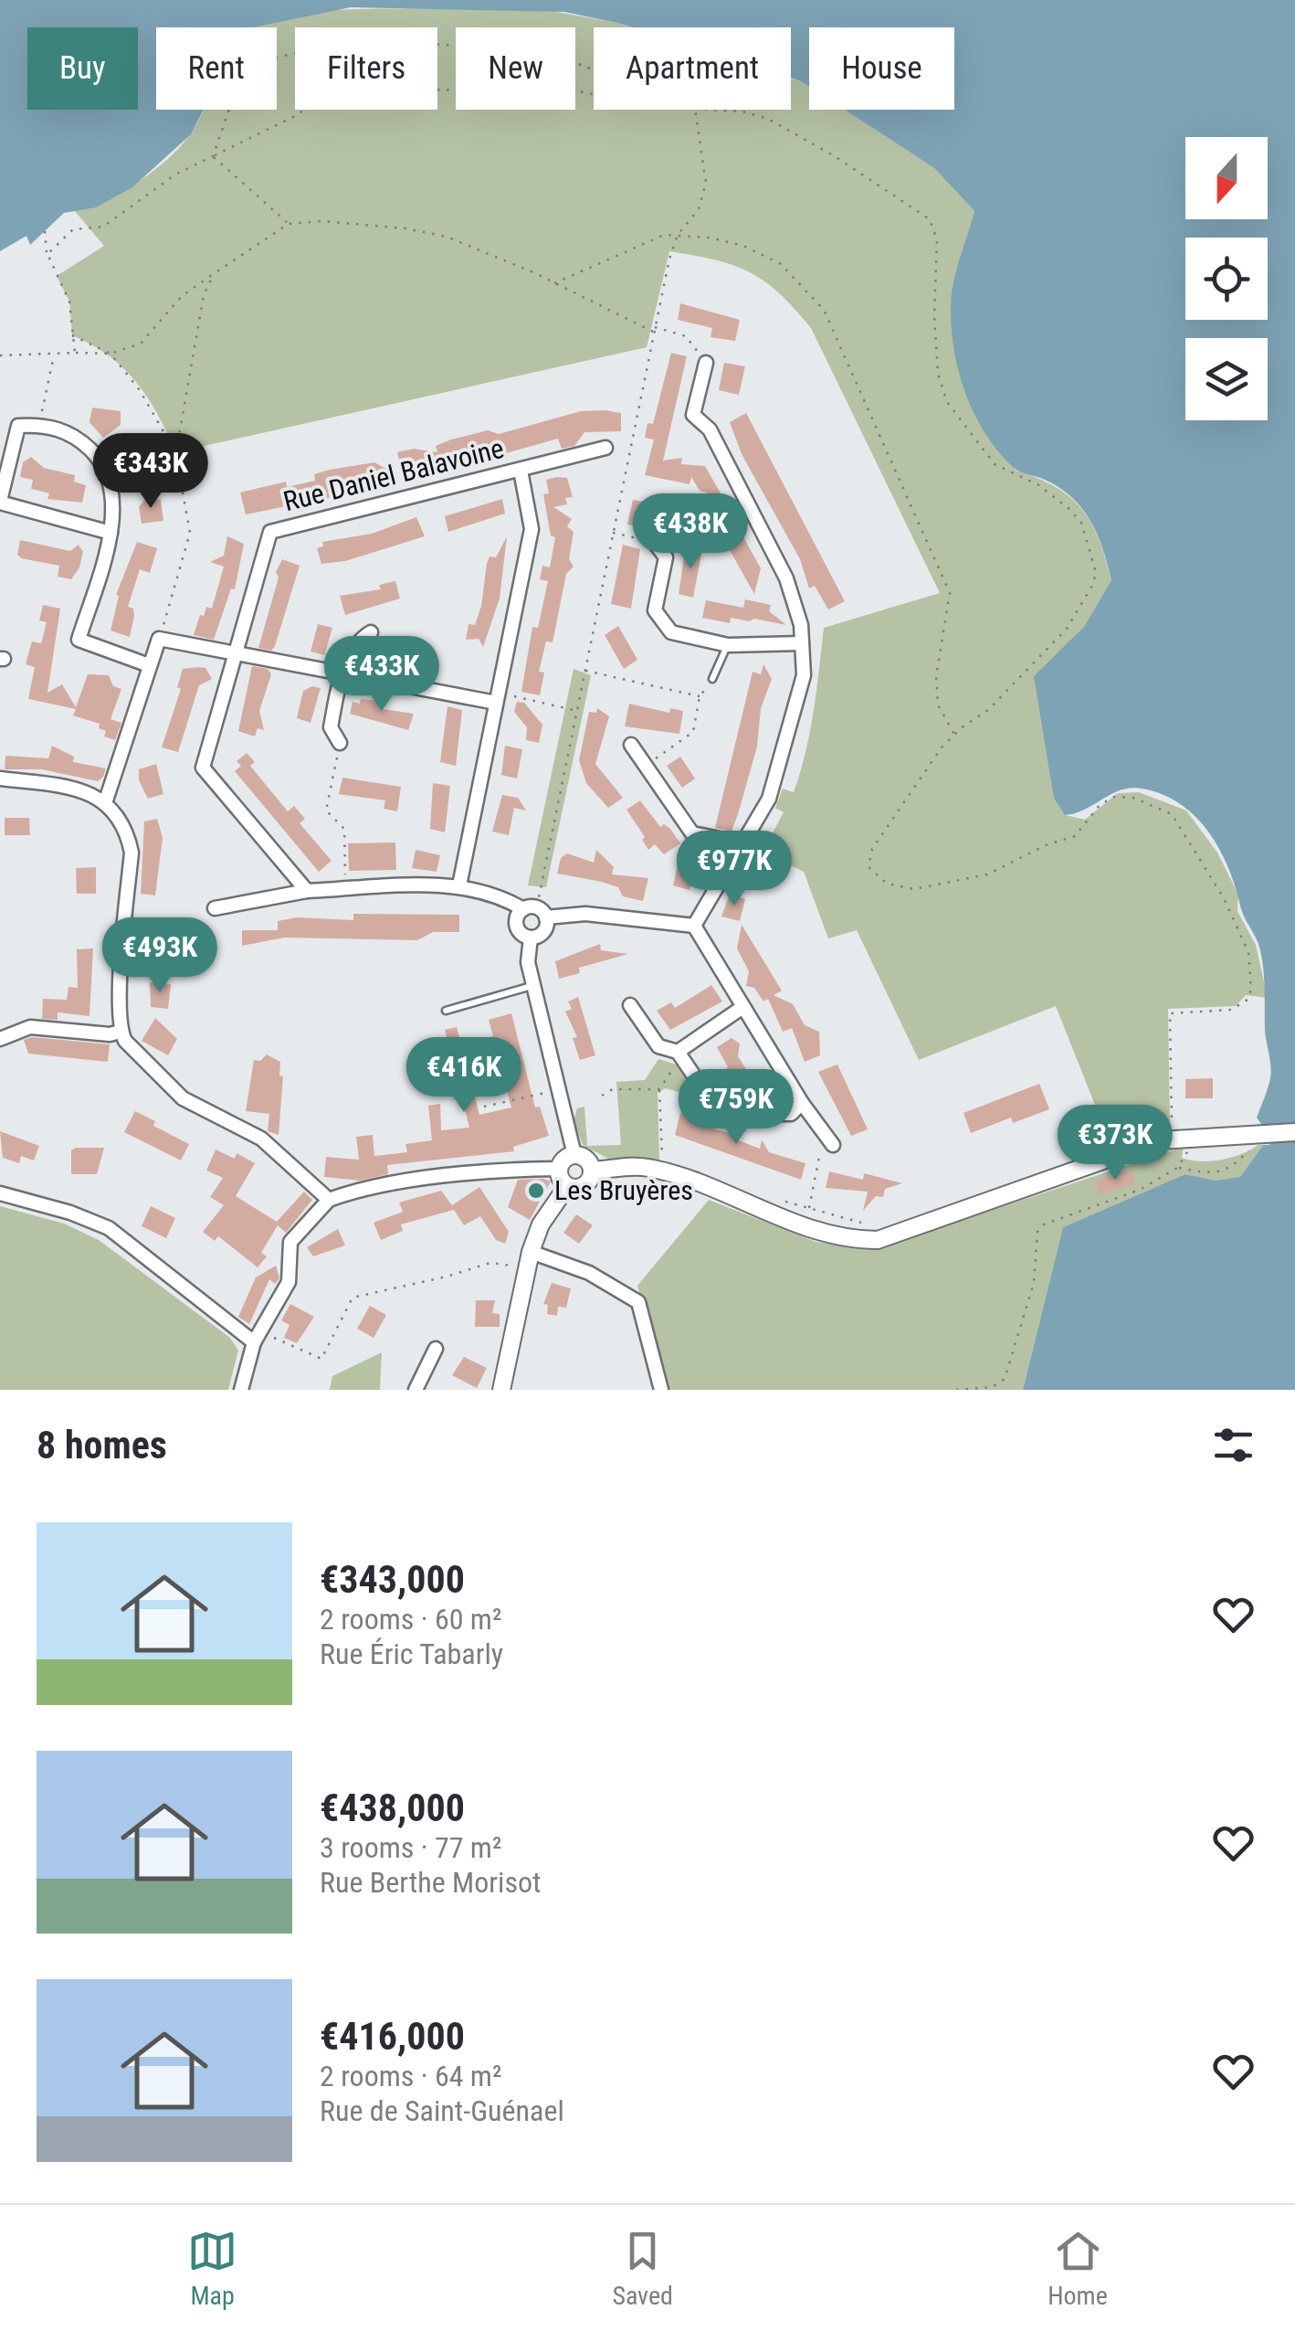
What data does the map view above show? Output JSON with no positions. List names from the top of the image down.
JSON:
{
  "streets": {
    "street": ["Rue Daniel Balavoine"]
  },
  "places": ["Les Bruyères"],
  "north": "bottom",
  "page": {
    "chip": [
      "Buy",
      "Rent",
      "Filters",
      "New",
      "Apartment",
      "House"
    ],
    "price": [
      "€343K",
      "€438K",
      "€433K",
      "€977K",
      "€493K",
      "€416K",
      "€759K",
      "€373K"
    ],
    "heading": "8 homes",
    "list": [
      {
        "name": "€343,000",
        "note": "2 rooms · 60 m² · Rue Éric Tabarly"
      },
      {
        "name": "€438,000",
        "note": "3 rooms · 77 m² · Rue Berthe Morisot"
      },
      {
        "name": "€416,000",
        "note": "2 rooms · 64 m² · Rue de Saint-Guénael"
      }
    ],
    "tabs": ["Map", "Saved", "Home"]
  }
}
